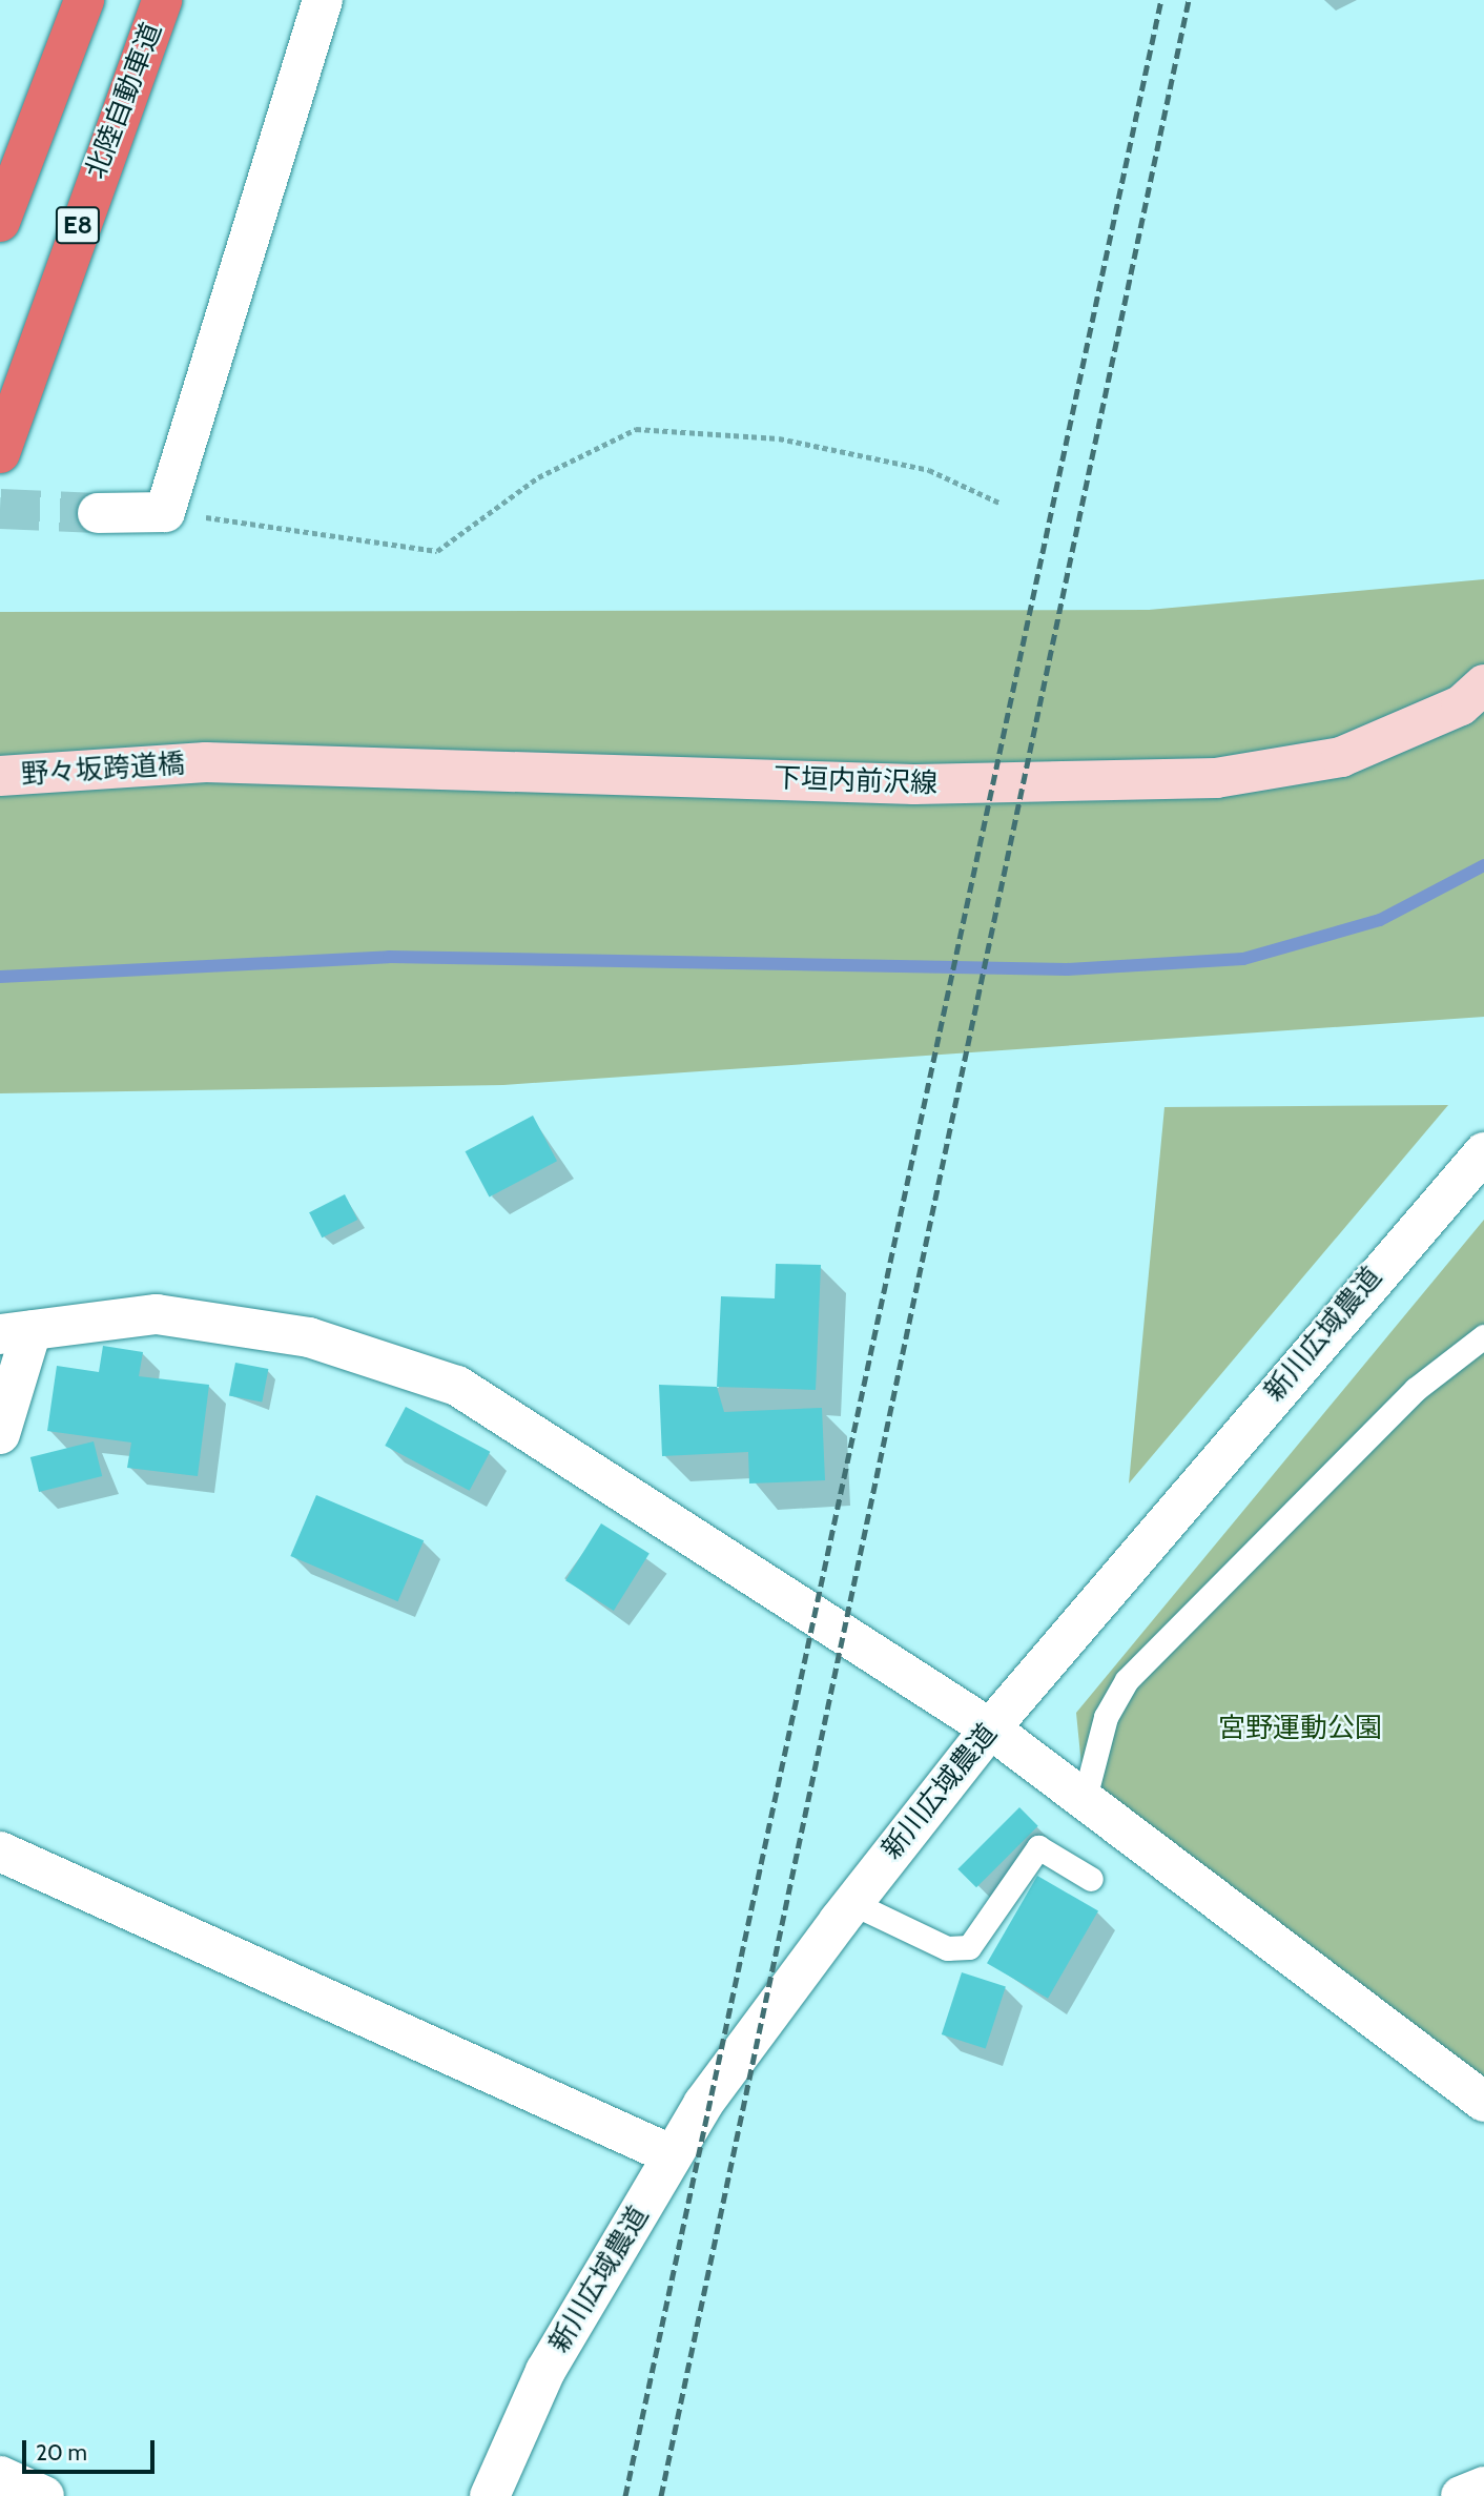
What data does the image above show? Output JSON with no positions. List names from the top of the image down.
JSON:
{
  "streets": {
    "highway": ["北陸自動車道", "E8"],
    "main road": ["野々坂跨道橋", "下垣内前沢線"],
    "street": ["新川広域農道"]
  },
  "crossings": [
    ["野々坂跨道橋", "下垣内前沢線"]
  ],
  "parks": ["宮野運動公園"],
  "scale_bar": "20 m"
}
